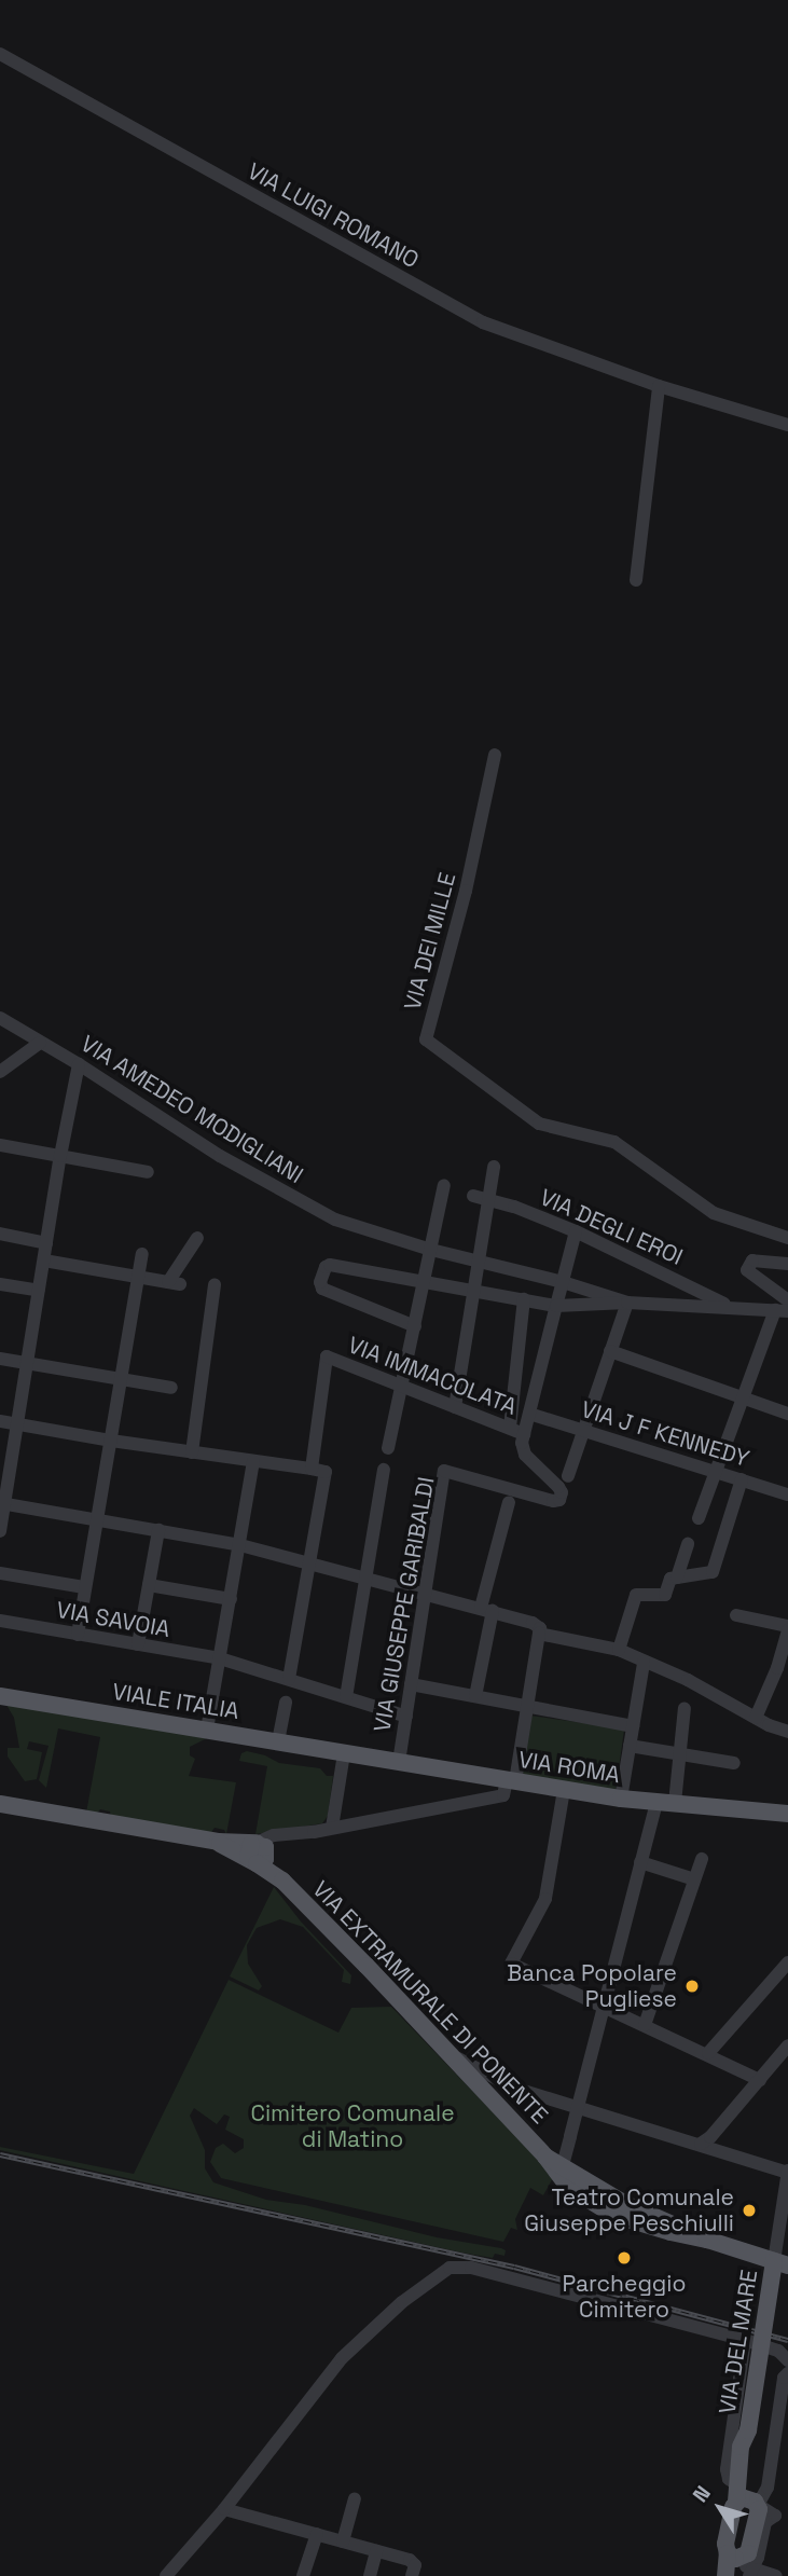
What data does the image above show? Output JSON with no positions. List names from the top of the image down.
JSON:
{
  "streets": {
    "main road": [
      "VIALE ITALIA",
      "VIA ROMA",
      "VIA EXTRAMURALE DI PONENTE",
      "VIA DEL MARE"
    ],
    "street": [
      "VIA LUIGI ROMANO",
      "VIA DEI MILLE",
      "VIA AMEDEO MODIGLIANI",
      "VIA DEGLI EROI",
      "VIA IMMACOLATA",
      "VIA J F KENNEDY",
      "VIA GIUSEPPE GARIBALDI",
      "VIA SAVOIA"
    ]
  },
  "crossings": [
    ["VIA IMMACOLATA", "VIA GIUSEPPE GARIBALDI"],
    ["VIA GIUSEPPE GARIBALDI", "VIA SAVOIA"],
    ["VIA GIUSEPPE GARIBALDI", "VIA ROMA"],
    ["VIALE ITALIA", "VIA ROMA"],
    ["VIA EXTRAMURALE DI PONENTE", "VIA DEL MARE"]
  ],
  "parks": ["Cimitero Comunale di Matino"],
  "places": ["Banca Popolare Pugliese", "Teatro Comunale Giuseppe Peschiulli", "Parcheggio Cimitero"],
  "north": "top left"
}
